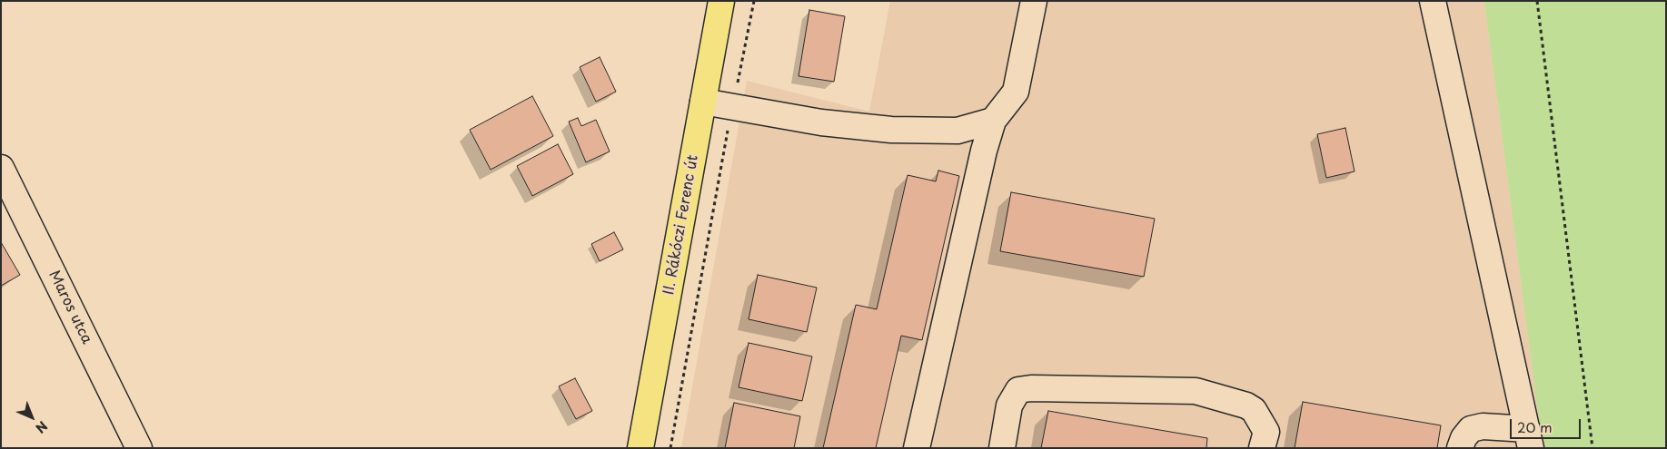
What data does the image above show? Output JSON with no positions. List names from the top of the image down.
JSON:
{
  "streets": {
    "main road": ["II. Rákóczi Ferenc út"],
    "street": ["Maros utca"]
  },
  "scale_bar": "20 m",
  "north": "bottom right"
}
